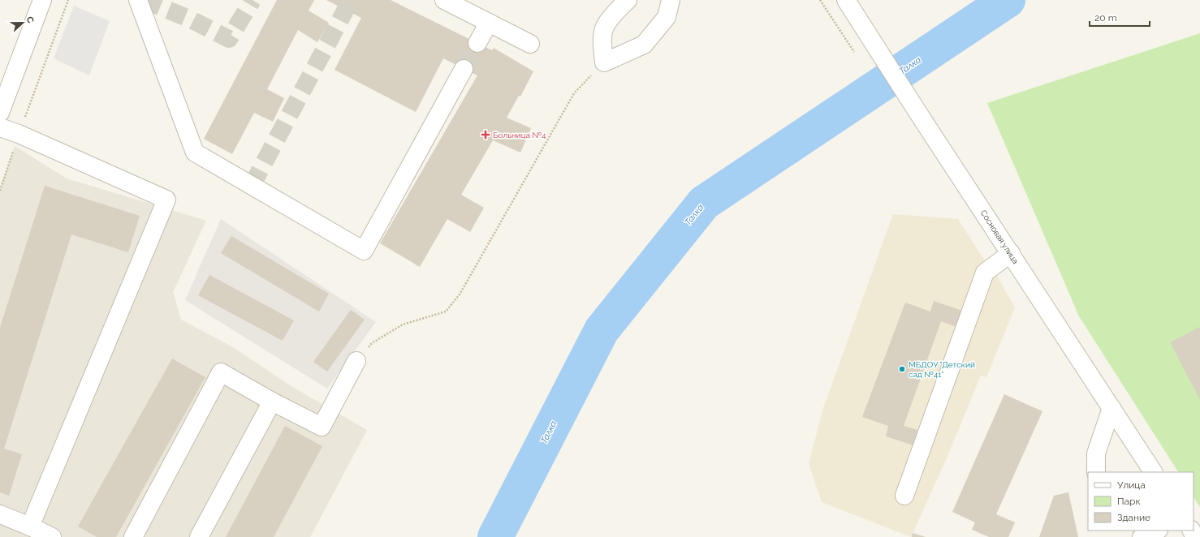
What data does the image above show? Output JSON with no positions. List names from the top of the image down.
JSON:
{
  "streets": {
    "street": ["Сосновая улица"]
  },
  "water": ["Талка"],
  "places": {
    "health": ["Больница №4"],
    "other": ["МБДОУ \"Детский сад №41\""]
  },
  "legend": ["Улица", "Парк", "Здание"],
  "scale_bar": "20 m",
  "north": "right"
}
